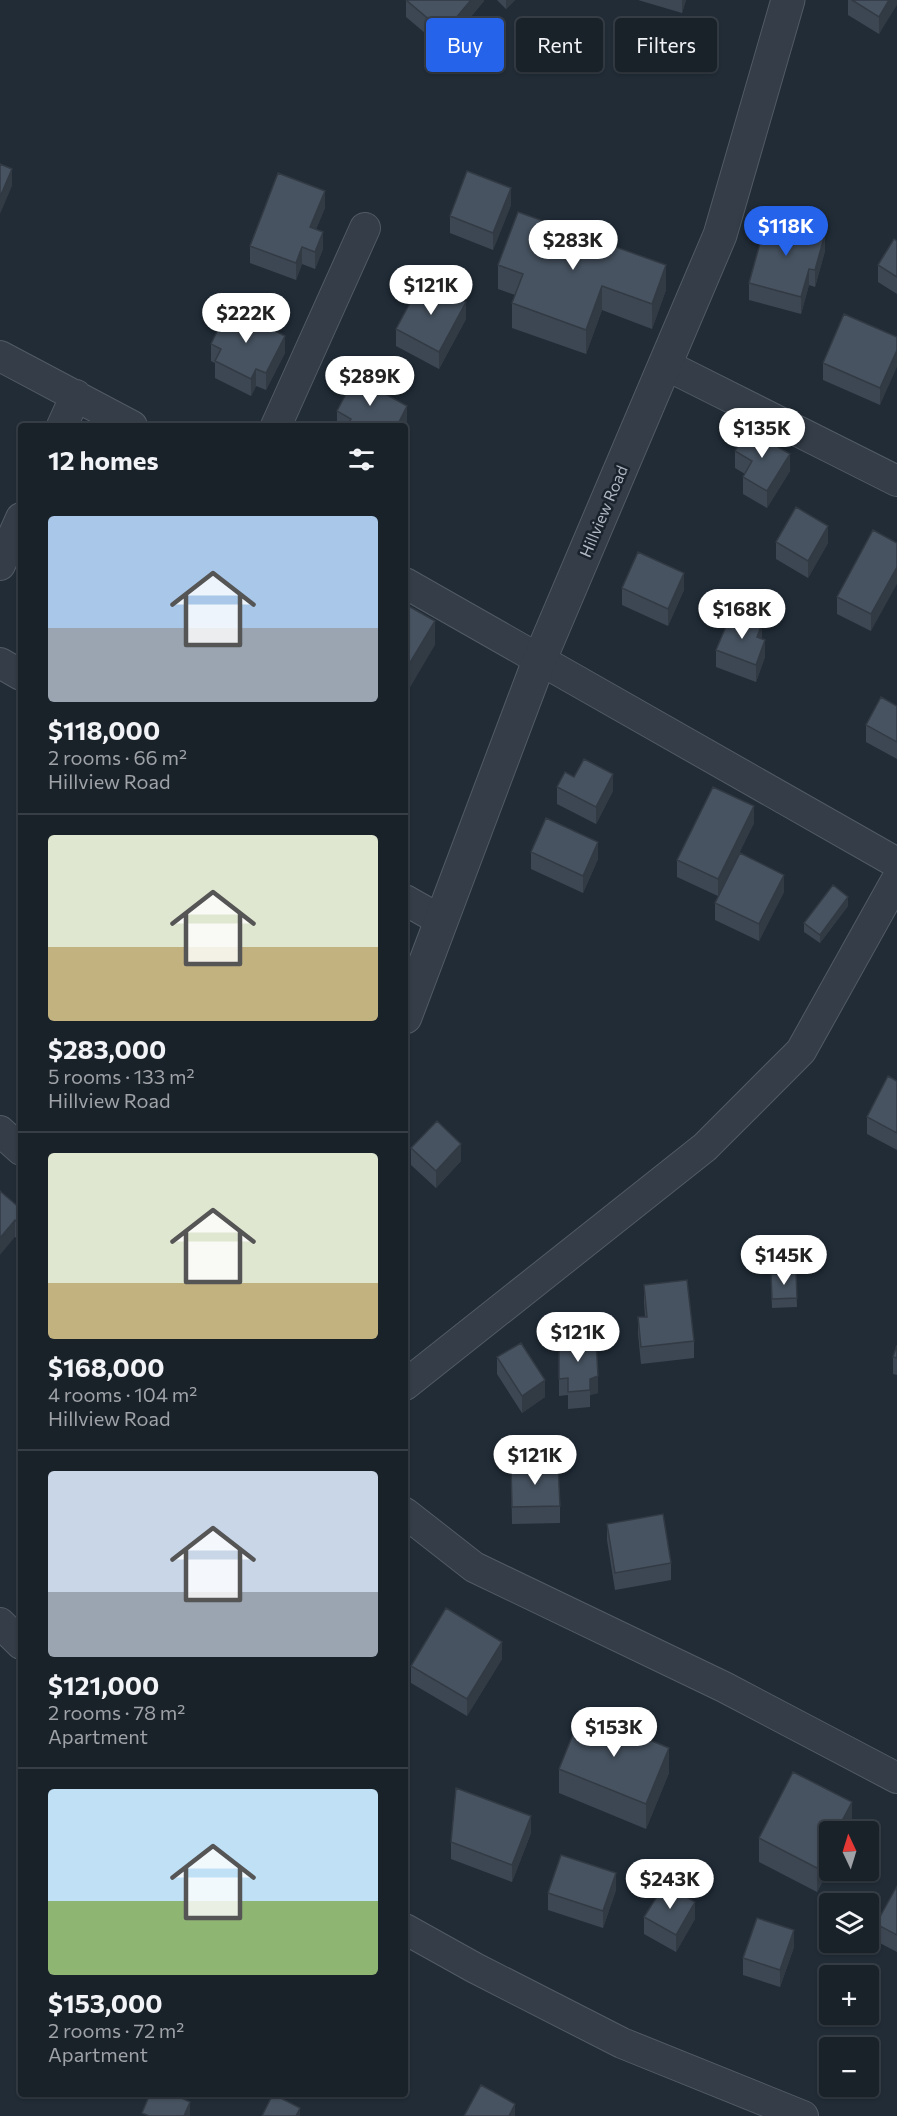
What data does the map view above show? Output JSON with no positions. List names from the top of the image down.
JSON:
{
  "streets": {
    "street": ["Hillview Road"]
  },
  "north": "top",
  "page": {
    "chip": ["Buy", "Rent", "Filters"],
    "price": [
      "$118K",
      "$283K",
      "$121K",
      "$222K",
      "$289K",
      "$135K",
      "$168K",
      "$145K",
      "$121K",
      "$121K",
      "$153K",
      "$243K"
    ],
    "heading": "12 homes",
    "list": [
      {
        "name": "$118,000",
        "note": "2 rooms · 66 m² · Hillview Road"
      },
      {
        "name": "$283,000",
        "note": "5 rooms · 133 m² · Hillview Road"
      },
      {
        "name": "$168,000",
        "note": "4 rooms · 104 m² · Hillview Road"
      },
      {
        "name": "$121,000",
        "note": "2 rooms · 78 m² · Apartment"
      },
      {
        "name": "$153,000",
        "note": "2 rooms · 72 m² · Apartment"
      }
    ],
    "map_buttons": ["+", "−"]
  }
}
